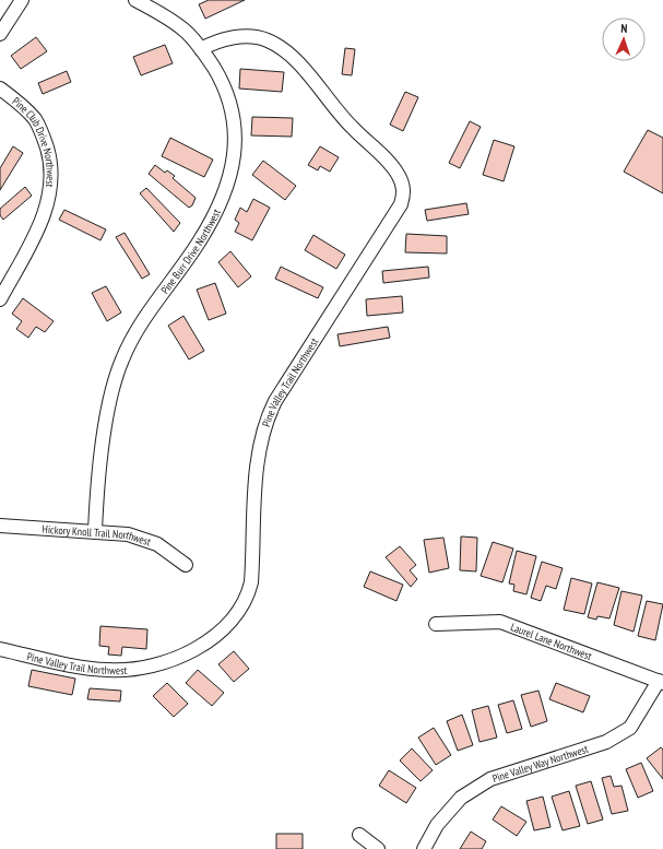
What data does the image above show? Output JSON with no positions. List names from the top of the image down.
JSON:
{
  "streets": {
    "street": [
      "Pine Club Drive Northwest",
      "Pine Burr Drive Northwest",
      "Pine Valley Trail Northwest",
      "Hickory Knoll Trail Northwest",
      "Laurel Lane Northwest",
      "Pine Valley Way Northwest"
    ]
  },
  "crossings": [
    ["Pine Burr Drive Northwest", "Pine Valley Trail Northwest"],
    ["Pine Burr Drive Northwest", "Hickory Knoll Trail Northwest"],
    ["Laurel Lane Northwest", "Pine Valley Way Northwest"]
  ],
  "north": "top"
}
